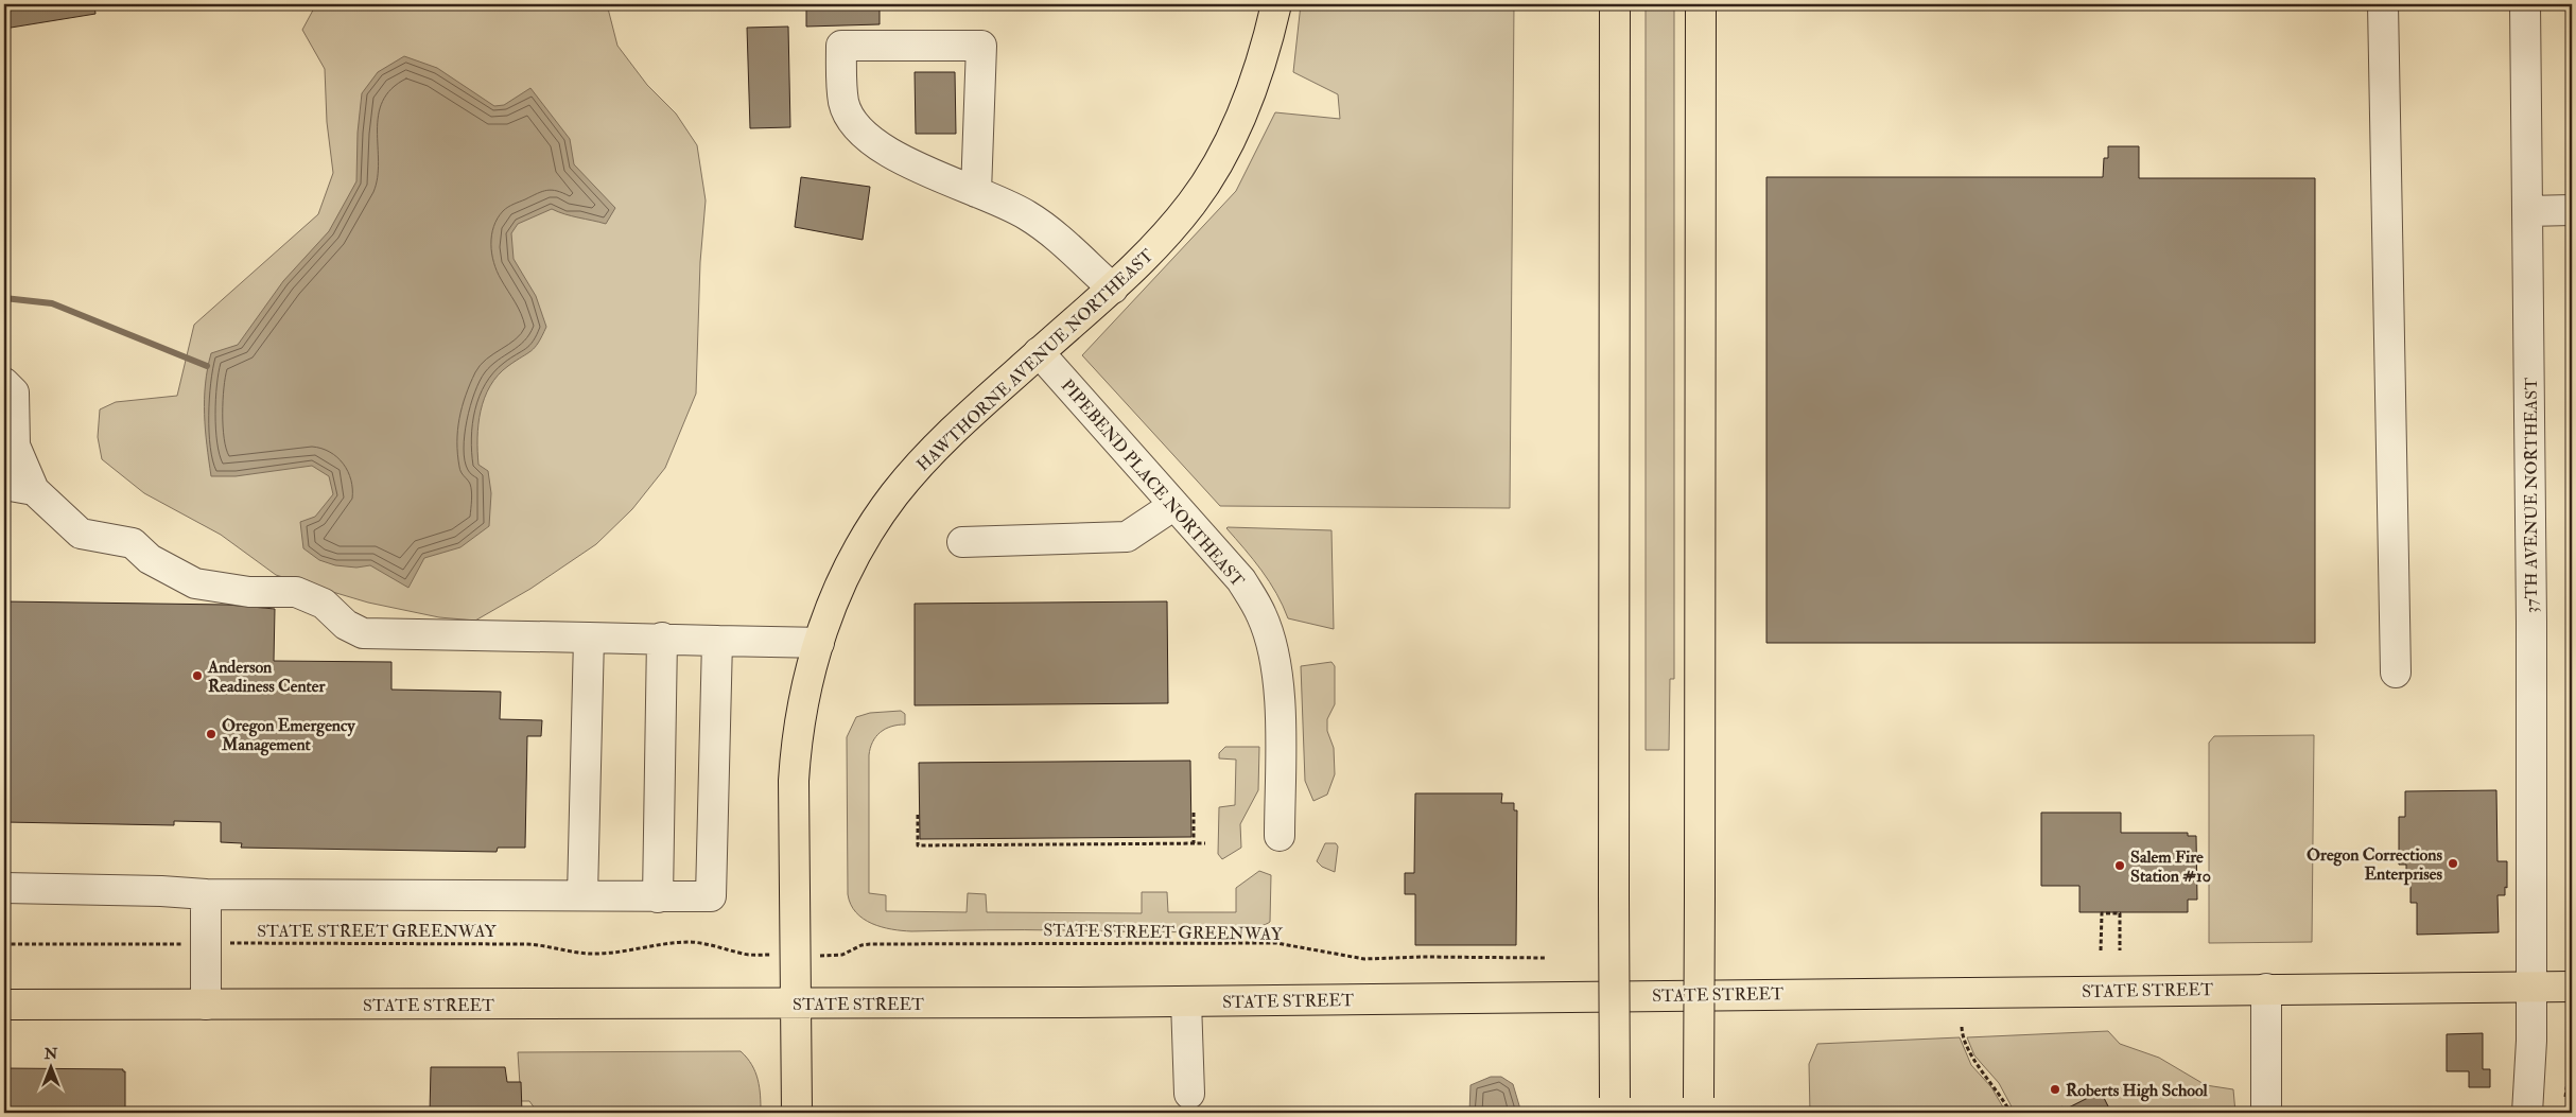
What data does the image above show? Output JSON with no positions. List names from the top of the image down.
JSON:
{
  "streets": {
    "main road": ["HAWTHORNE AVENUE NORTHEAST", "STATE STREET"],
    "street": ["PIPEBEND PLACE NORTHEAST", "37TH AVENUE NORTHEAST"],
    "path": ["STATE STREET GREENWAY"]
  },
  "crossings": [
    ["HAWTHORNE AVENUE NORTHEAST", "PIPEBEND PLACE NORTHEAST"],
    ["HAWTHORNE AVENUE NORTHEAST", "STATE STREET"],
    ["37TH AVENUE NORTHEAST", "STATE STREET"]
  ],
  "places": [
    "Anderson Readiness Center",
    "Oregon Emergency Management",
    "Oregon Corrections Enterprises",
    "Salem Fire Station #10",
    "Roberts High School"
  ],
  "north": "top"
}
